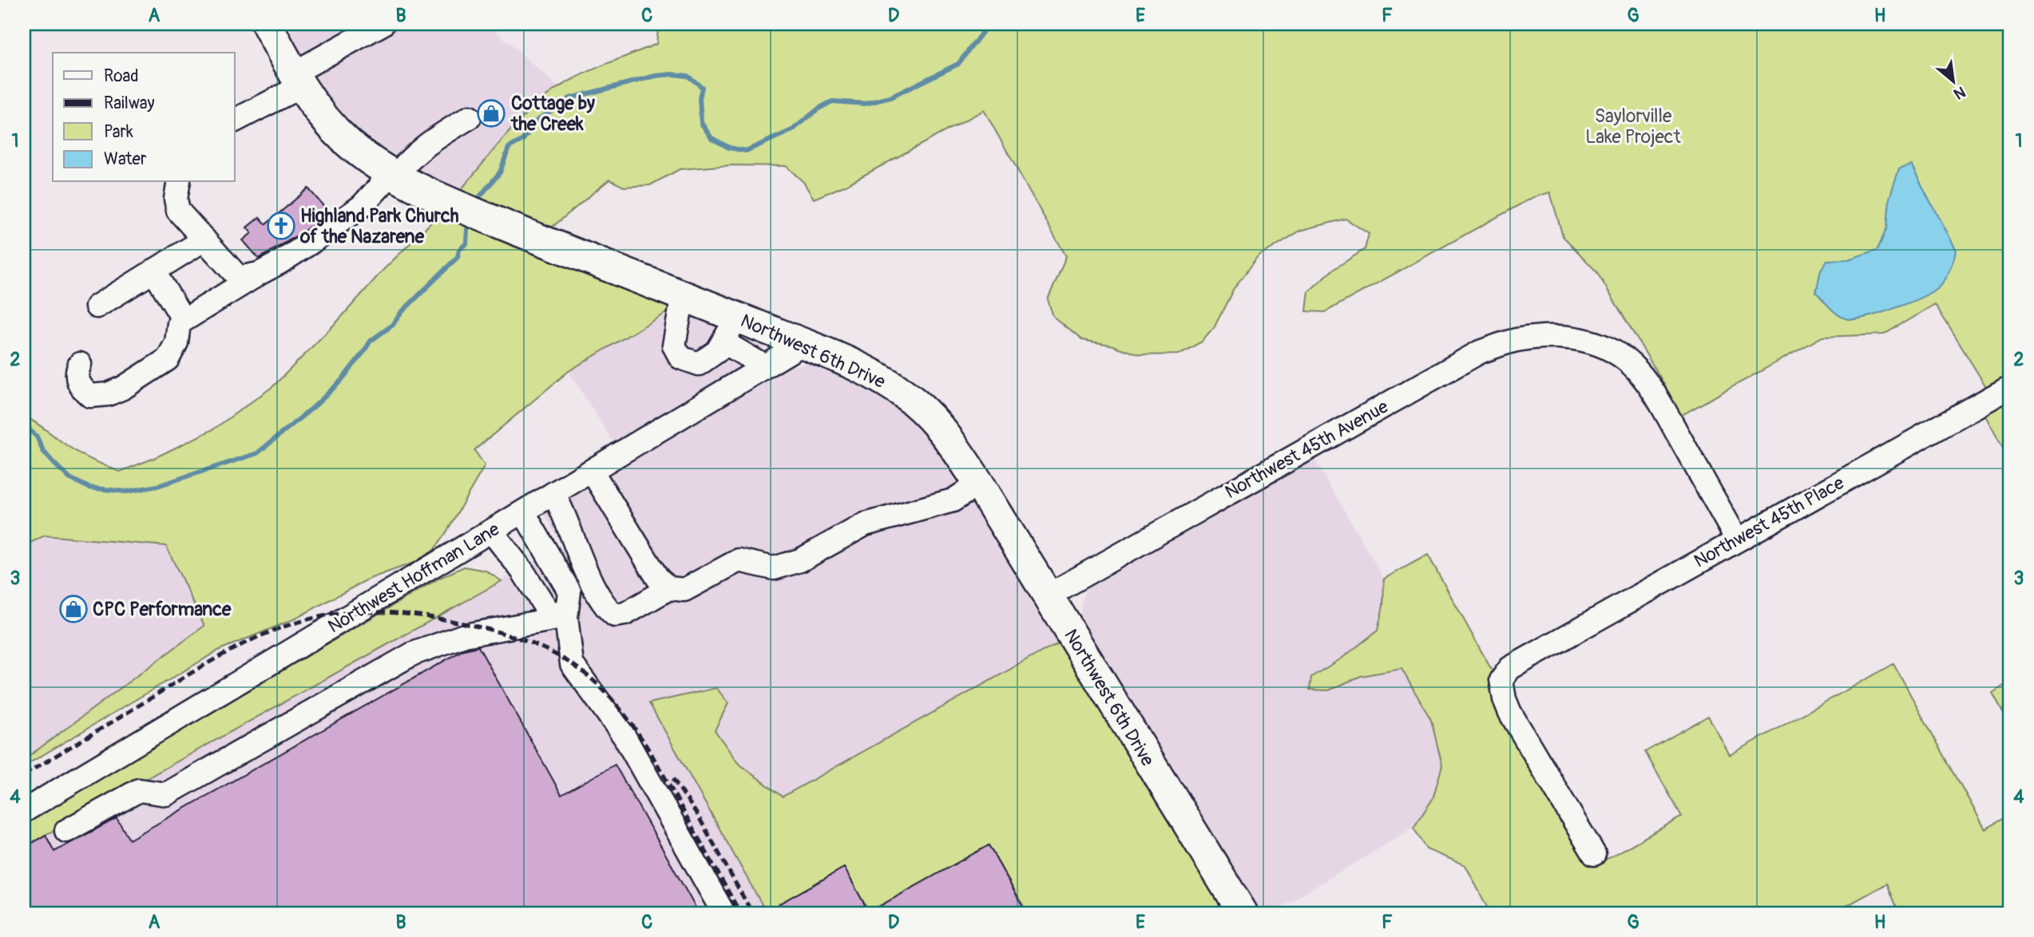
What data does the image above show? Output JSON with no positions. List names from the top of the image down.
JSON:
{
  "streets": {
    "main road": ["Northwest 6th Drive"],
    "street": ["Northwest 45th Avenue", "Northwest 45th Place", "Northwest Hoffman Lane"]
  },
  "crossings": [
    ["Northwest 6th Drive", "Northwest 45th Avenue"],
    ["Northwest 6th Drive", "Northwest Hoffman Lane"],
    ["Northwest 45th Avenue", "Northwest 45th Place"]
  ],
  "parks": ["Saylorville Lake Project"],
  "places": {
    "shop": ["Cottage by the Creek", "CPC Performance"],
    "church": ["Highland Park Church of the Nazarene"]
  },
  "legend": [
    "Road",
    "Railway",
    "Park",
    "Water"
  ],
  "north": "bottom right",
  "grid": {
    "columns": [
      "A",
      "B",
      "C",
      "D",
      "E",
      "F",
      "G",
      "H"
    ],
    "rows": [
      "1",
      "2",
      "3",
      "4"
    ]
  }
}
